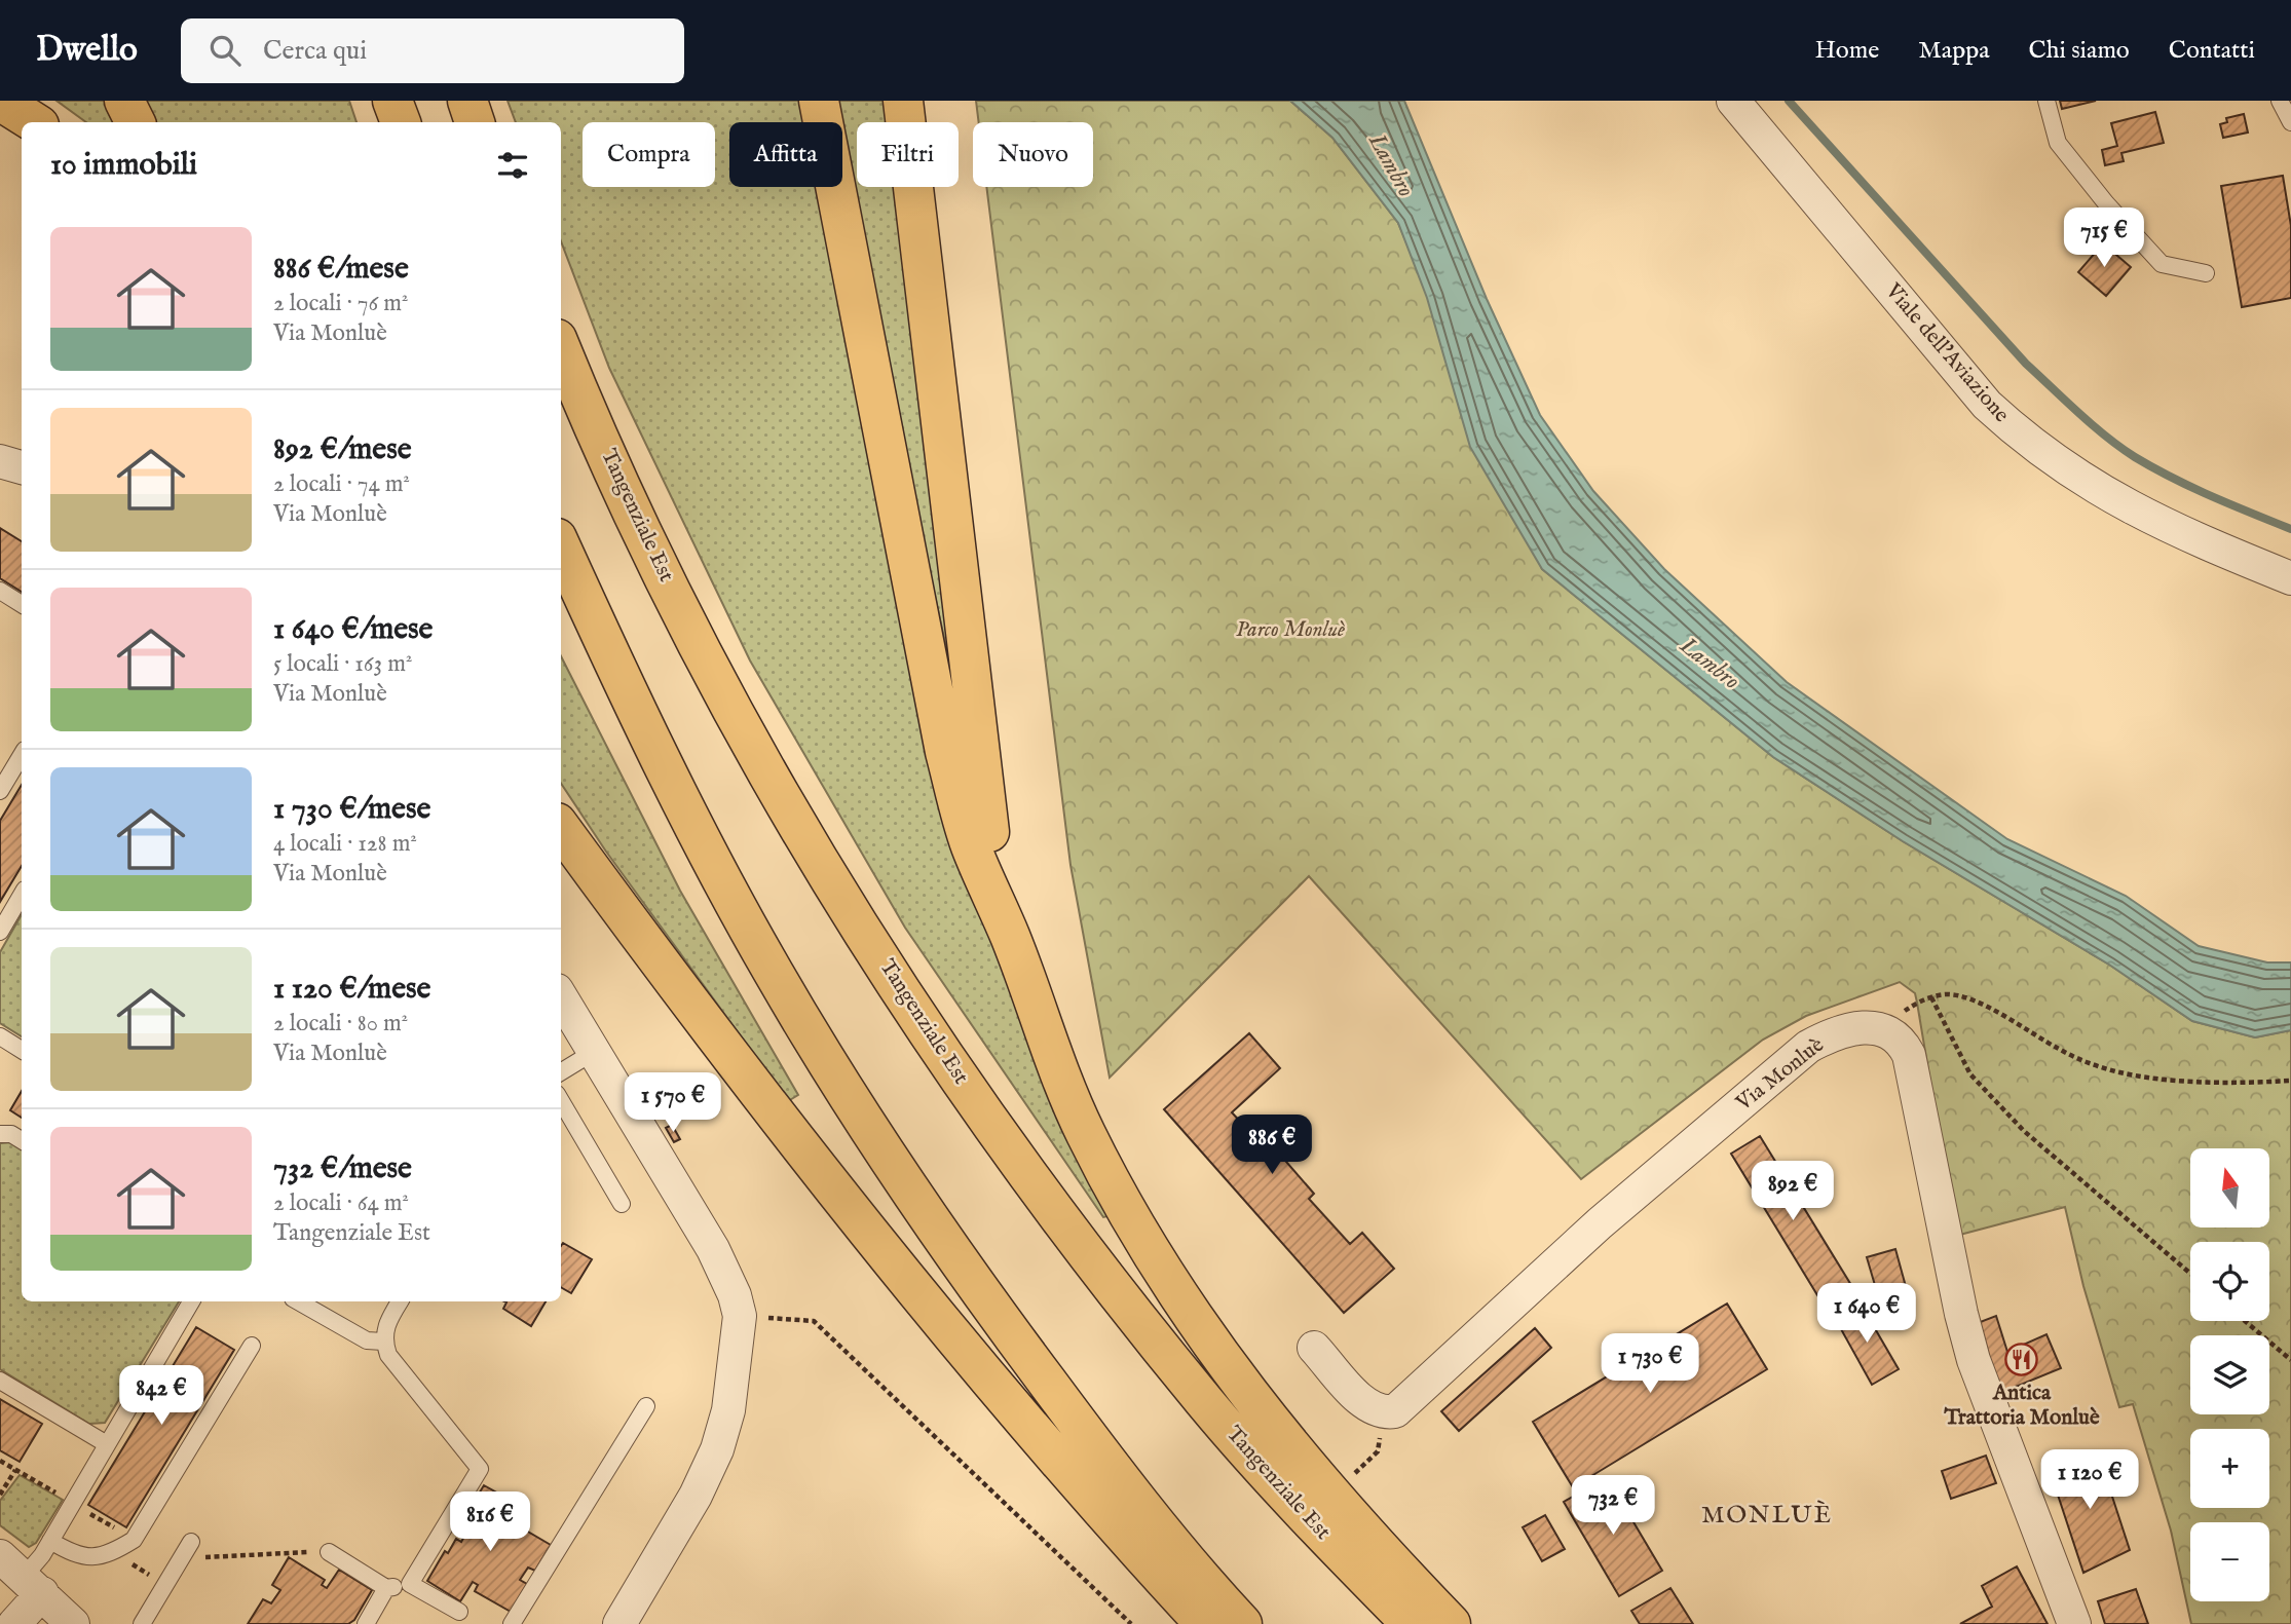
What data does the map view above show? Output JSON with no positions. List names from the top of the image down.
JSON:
{
  "streets": {
    "highway": ["Tangenziale Est"],
    "street": ["Viale dell'Aviazione", "Via Monluè"]
  },
  "districts": ["MONLUÈ"],
  "water": ["Lambro"],
  "parks": ["Parco Monluè"],
  "places": {
    "restaurant": ["Antica Trattoria Monluè"]
  },
  "north": "top",
  "page": {
    "header": "Dwello",
    "search": "Cerca qui",
    "nav": [
      "Home",
      "Mappa",
      "Chi siamo",
      "Contatti"
    ],
    "chip": [
      "Compra",
      "Affitta",
      "Filtri",
      "Nuovo"
    ],
    "heading": "10 immobili",
    "price": [
      "715 €",
      "1 570 €",
      "886 €",
      "892 €",
      "1 640 €",
      "1 730 €",
      "842 €",
      "1 120 €",
      "732 €",
      "816 €"
    ],
    "list": [
      {
        "name": "886 €/mese",
        "note": "2 locali · 76 m² · Via Monluè"
      },
      {
        "name": "892 €/mese",
        "note": "2 locali · 74 m² · Via Monluè"
      },
      {
        "name": "1 640 €/mese",
        "note": "5 locali · 163 m² · Via Monluè"
      },
      {
        "name": "1 730 €/mese",
        "note": "4 locali · 128 m² · Via Monluè"
      },
      {
        "name": "1 120 €/mese",
        "note": "2 locali · 80 m² · Via Monluè"
      },
      {
        "name": "732 €/mese",
        "note": "2 locali · 64 m² · Tangenziale Est"
      }
    ],
    "map_buttons": ["+", "−"]
  }
}
